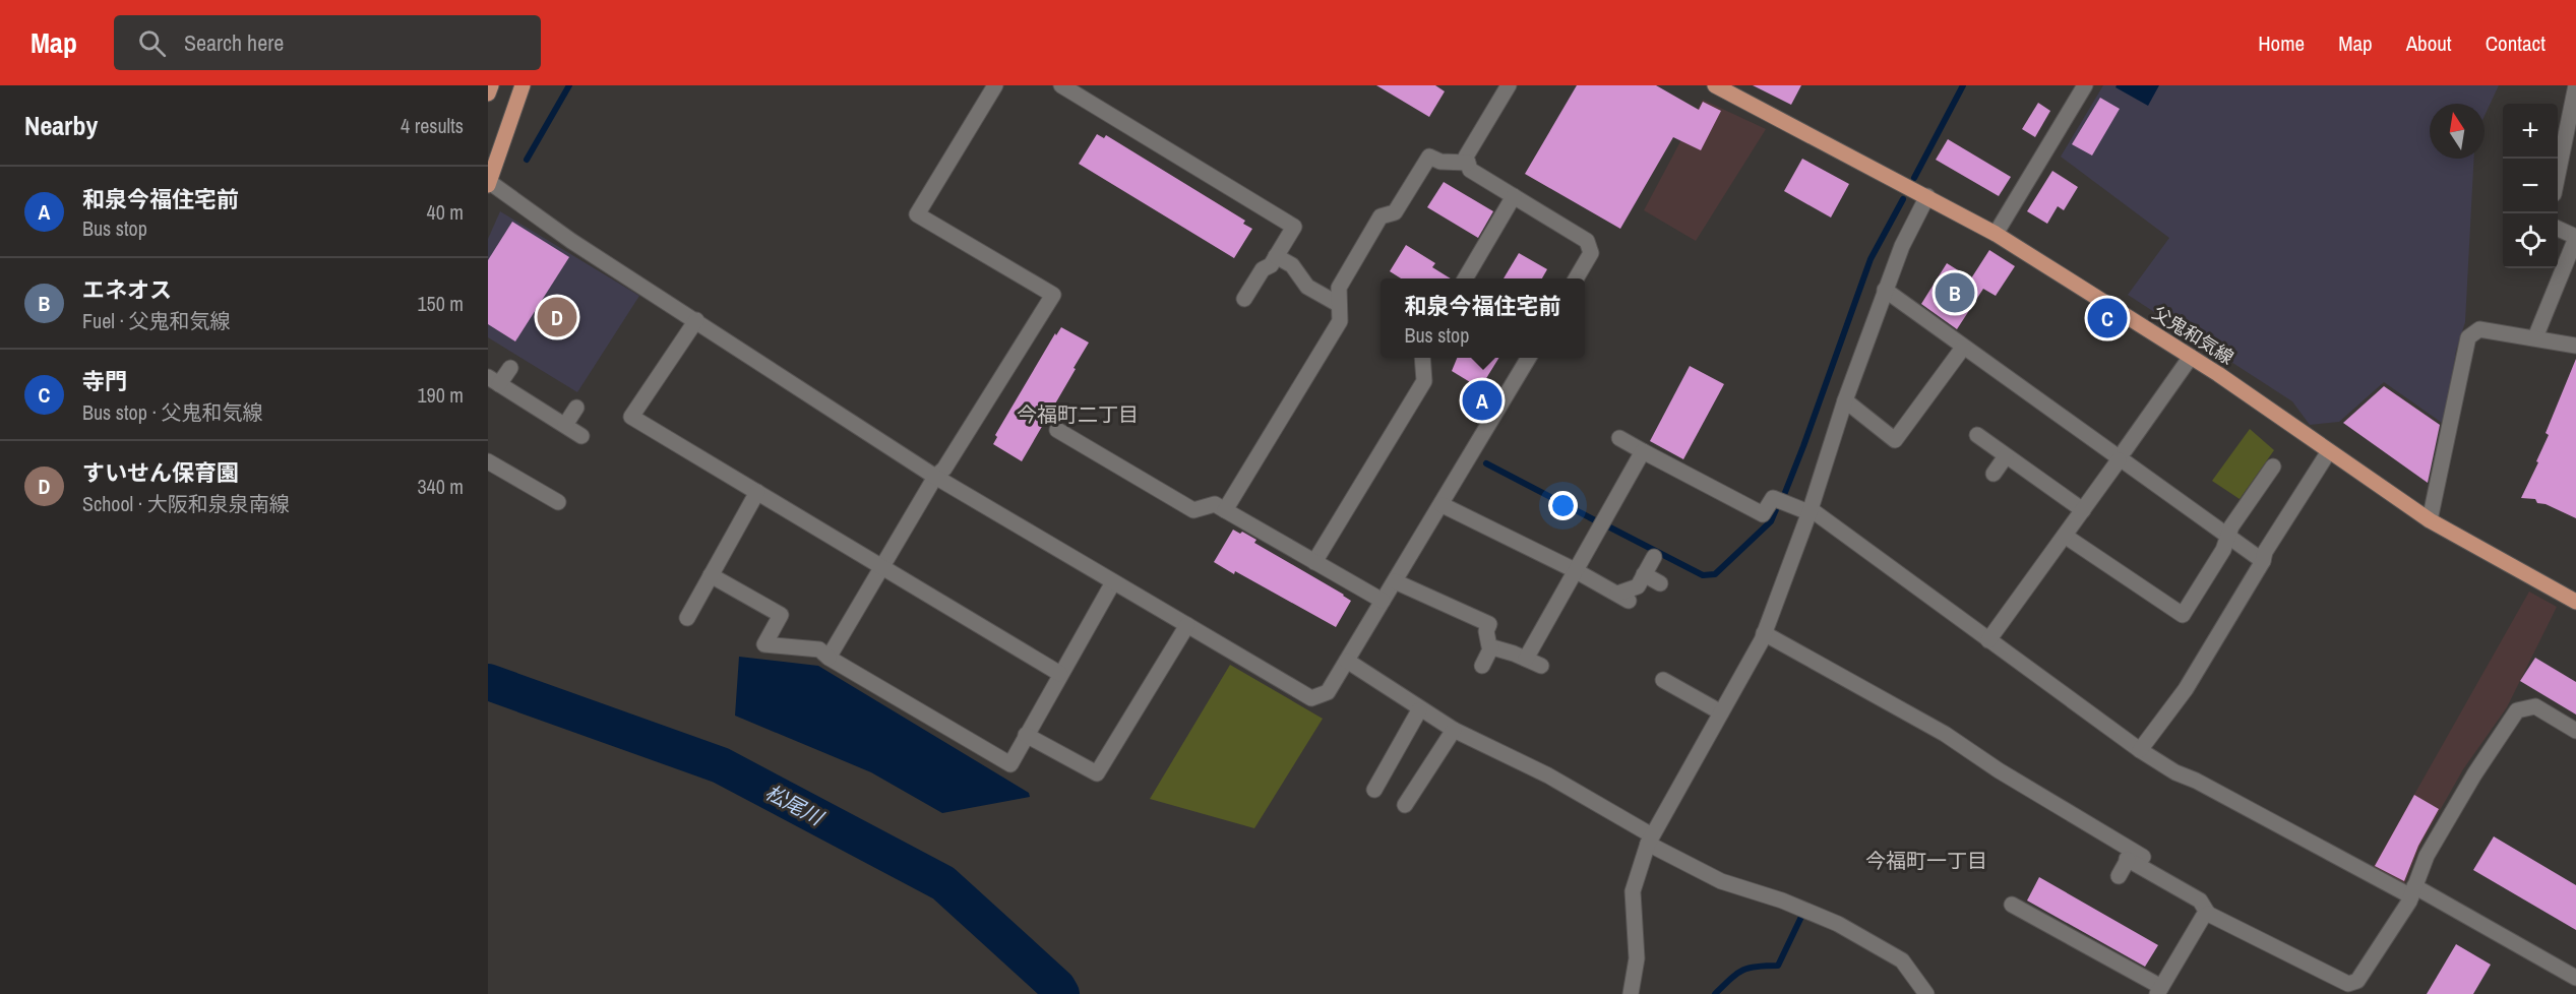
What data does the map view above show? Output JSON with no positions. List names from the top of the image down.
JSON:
{
  "streets": {
    "main road": ["父鬼和気線"]
  },
  "districts": ["今福町二丁目", "今福町一丁目"],
  "water": ["松尾川"],
  "north": "top",
  "page": {
    "header": "Map",
    "search": "Search here",
    "nav": [
      "Home",
      "Map",
      "About",
      "Contact"
    ],
    "heading": ["Nearby", "4 results"],
    "map_buttons": ["+", "−"],
    "list": [
      {
        "mark": "A",
        "name": "和泉今福住宅前",
        "note": "Bus stop",
        "value": "40 m"
      },
      {
        "mark": "B",
        "name": "エネオス",
        "note": "Fuel · 父鬼和気線",
        "value": "150 m"
      },
      {
        "mark": "C",
        "name": "寺門",
        "note": "Bus stop · 父鬼和気線",
        "value": "190 m"
      },
      {
        "mark": "D",
        "name": "すいせん保育園",
        "note": "School · 大阪和泉泉南線",
        "value": "340 m"
      }
    ],
    "pins": [
      "B",
      "D",
      "C",
      "A"
    ],
    "popup": ["和泉今福住宅前", "Bus stop"]
  }
}
